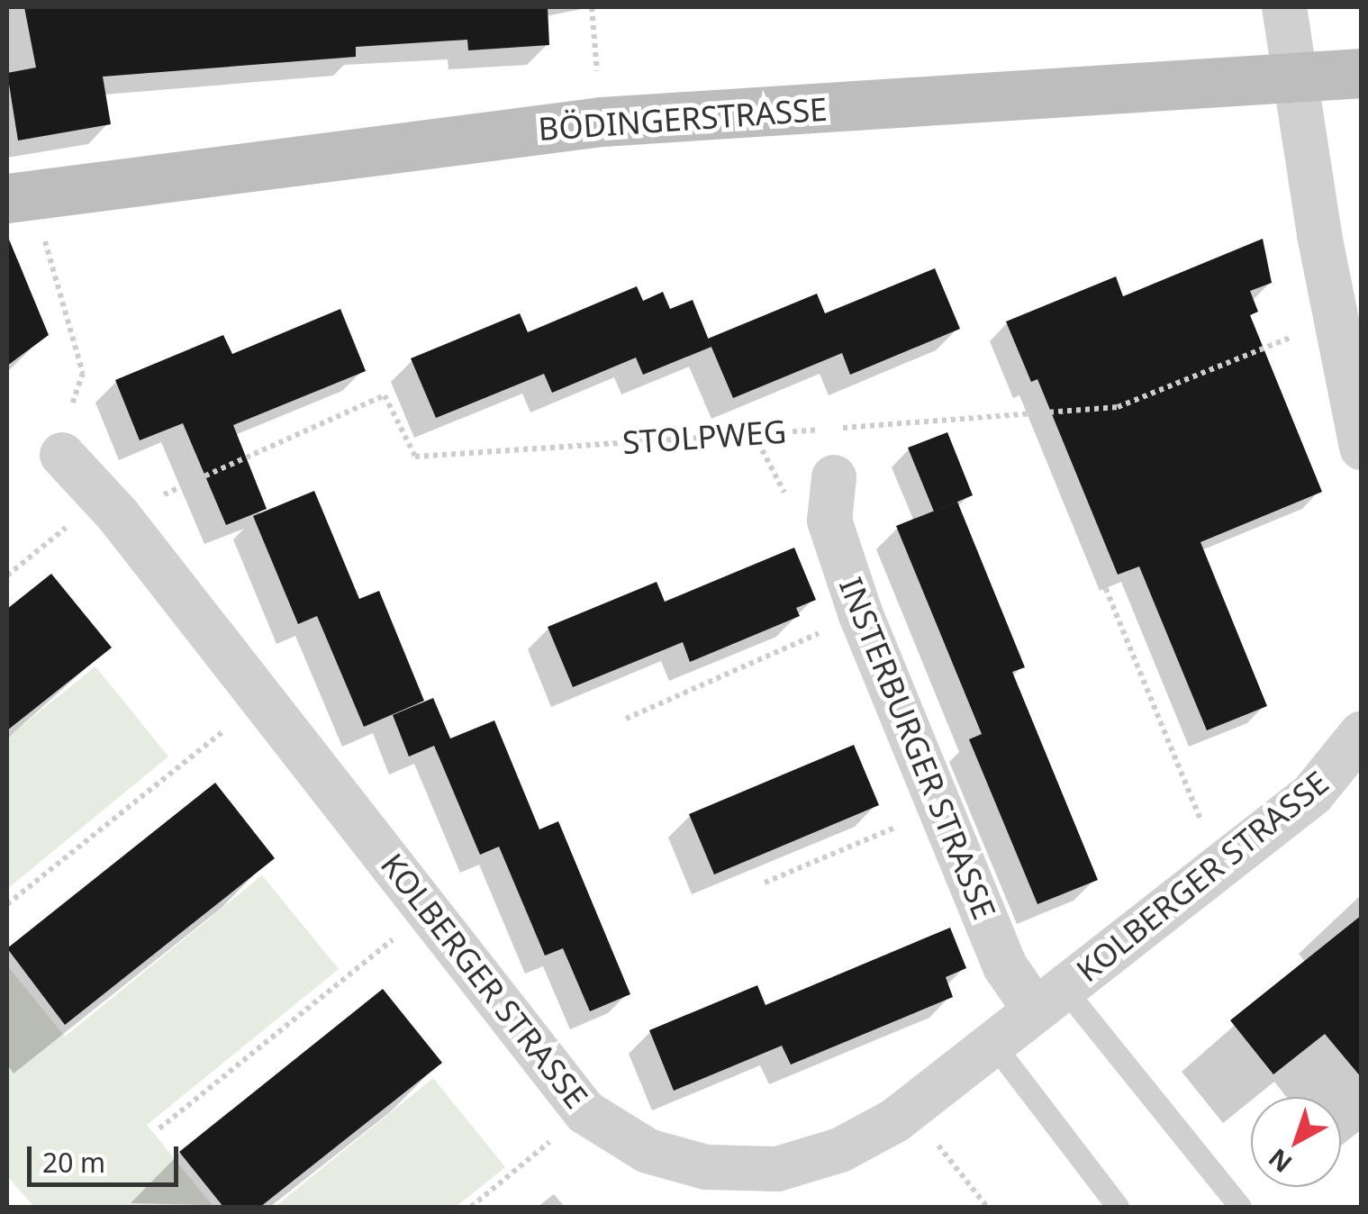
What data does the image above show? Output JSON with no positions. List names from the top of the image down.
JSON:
{
  "streets": {
    "street": ["BÖDINGERSTRASSE", "INSTERBURGER STRASSE", "KOLBERGER STRASSE"],
    "path": ["STOLPWEG"]
  },
  "crossings": [
    ["STOLPWEG", "KOLBERGER STRASSE"],
    ["INSTERBURGER STRASSE", "KOLBERGER STRASSE"]
  ],
  "scale_bar": "20 m",
  "north": "bottom left"
}
